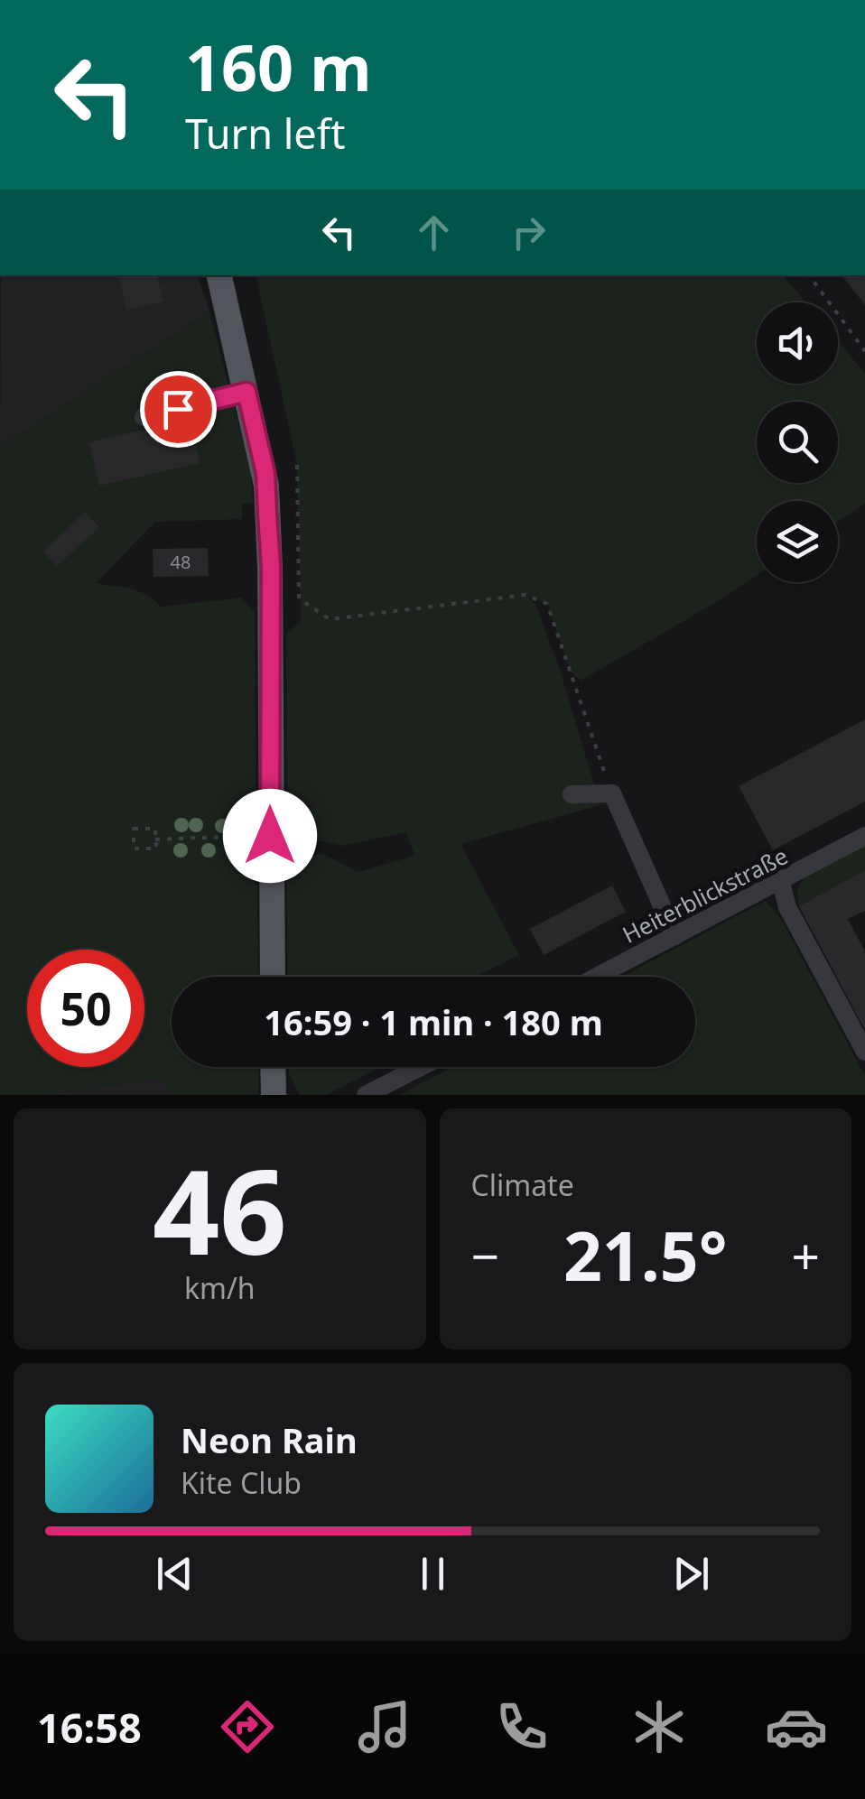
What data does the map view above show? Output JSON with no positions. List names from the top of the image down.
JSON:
{
  "streets": {
    "street": ["Heiterblickstraße"]
  },
  "house_numbers": ["48"],
  "page": {
    "turn": ["160 m", "Turn left"],
    "limit": "50",
    "trip": "16:59 · 1 min · 180 m",
    "tile": [
      ["46", "km/h"],
      "Climate"
    ],
    "heat": ["−", "21.5°", "+"],
    "song": ["Neon Rain", "Kite Club"],
    "tabs": "16:58"
  }
}
